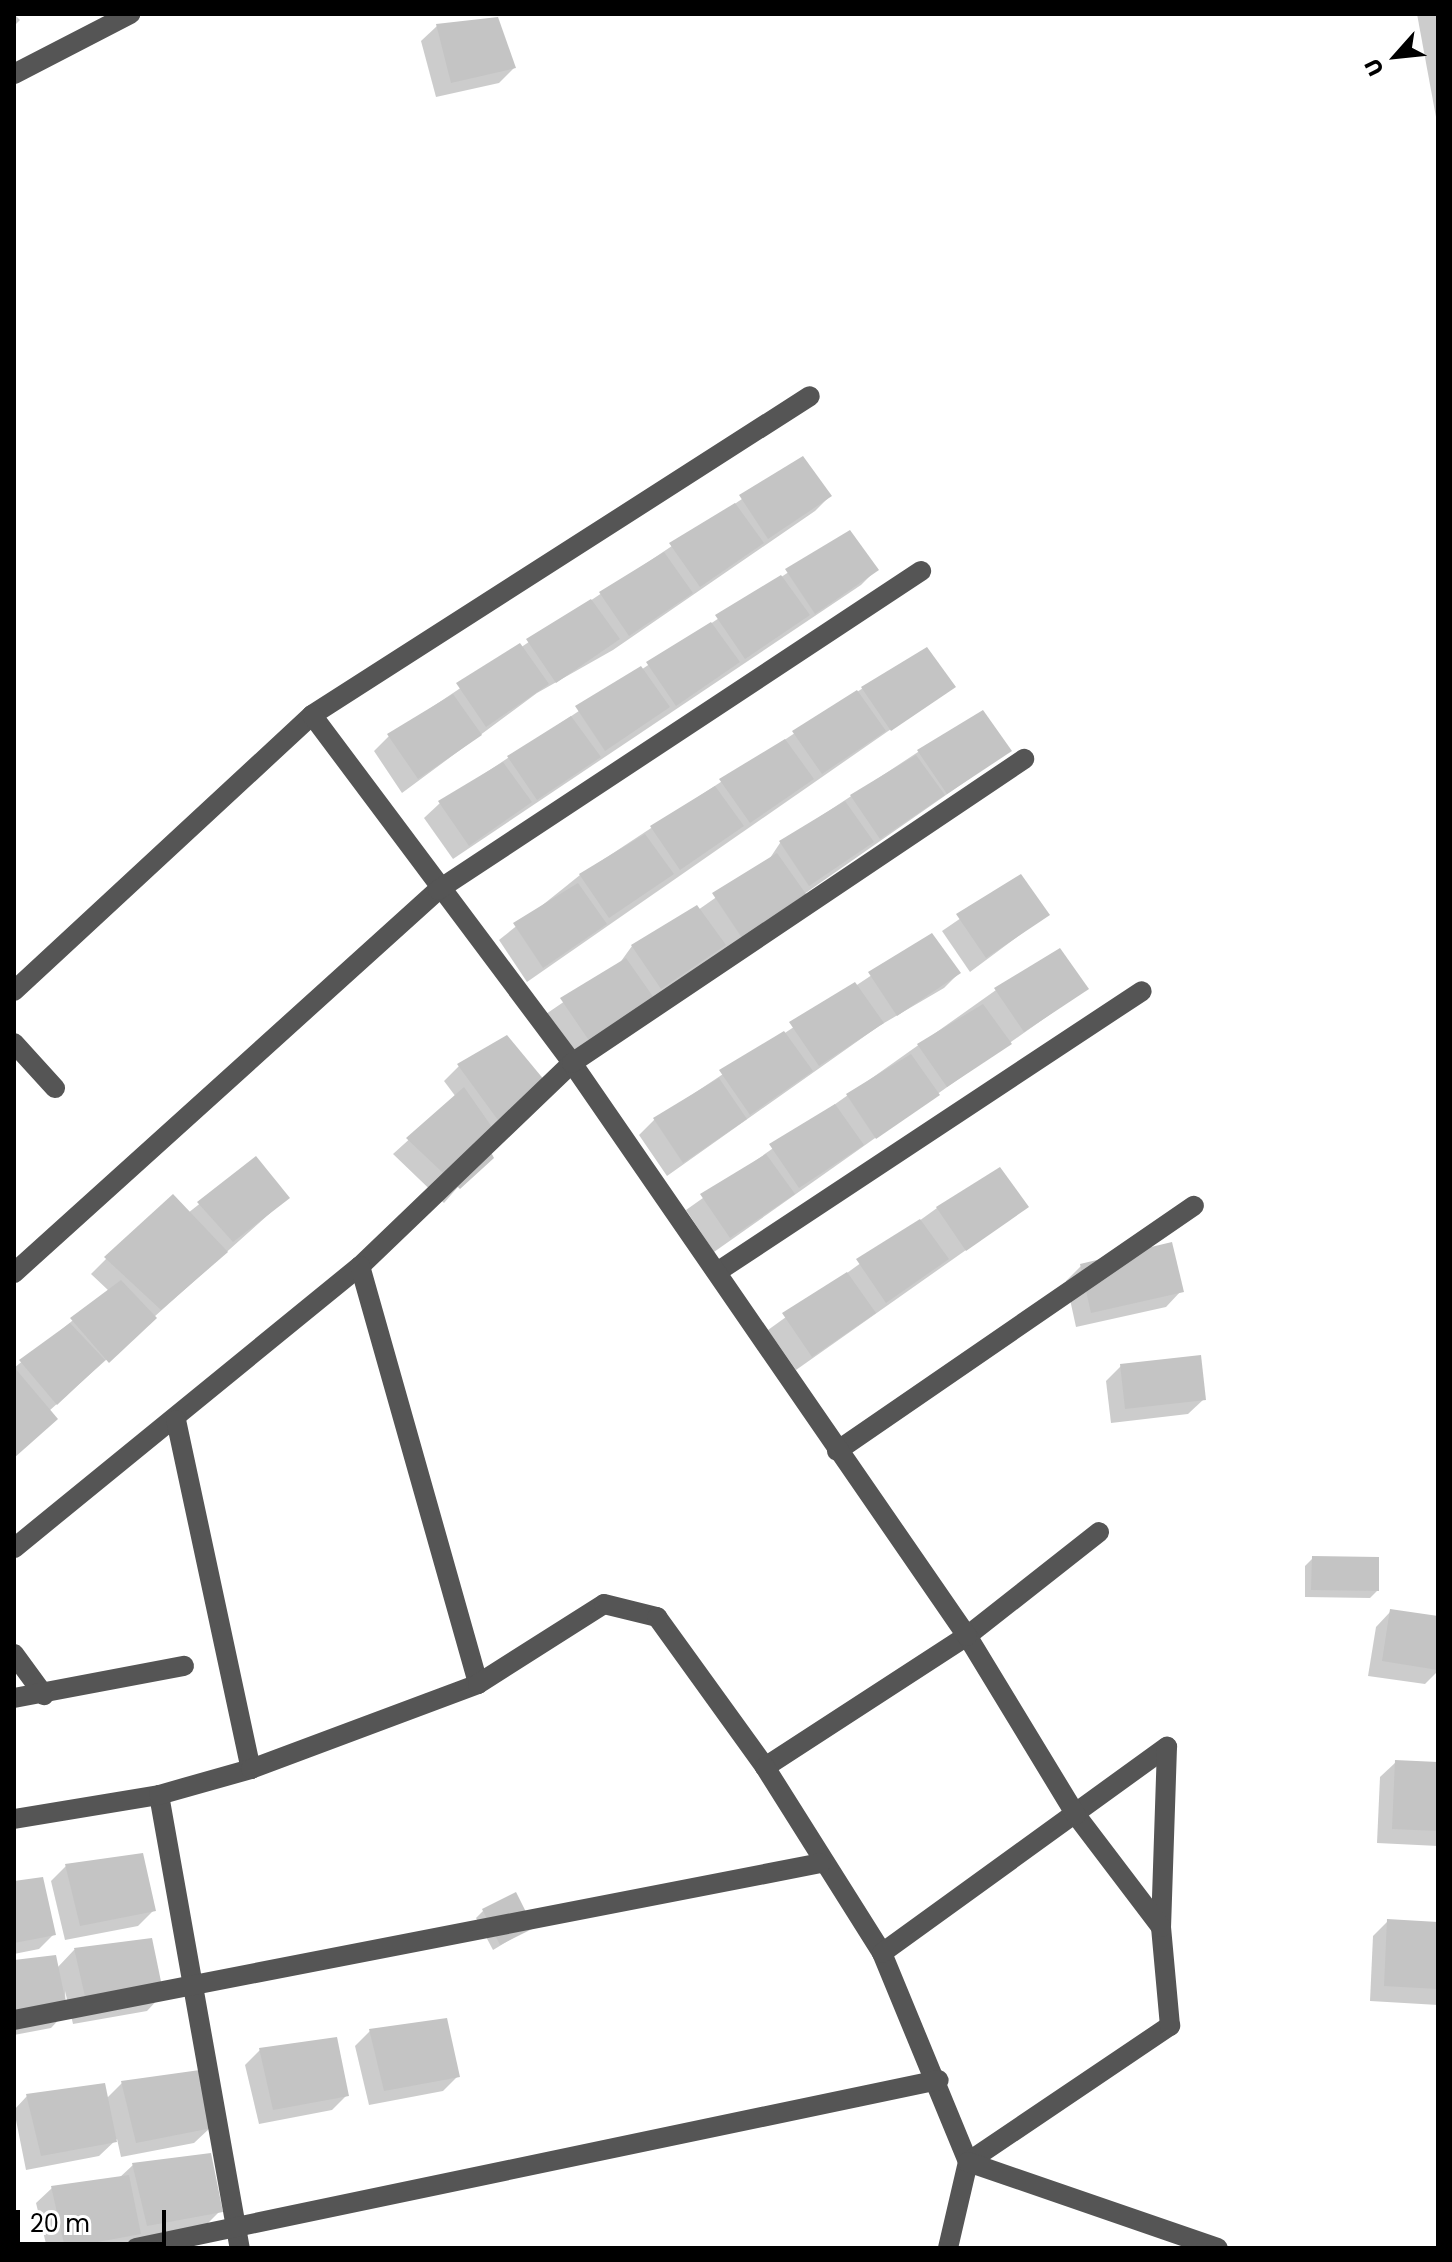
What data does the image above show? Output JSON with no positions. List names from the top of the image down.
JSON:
{
  "scale_bar": "20 m",
  "north": "bottom left"
}
